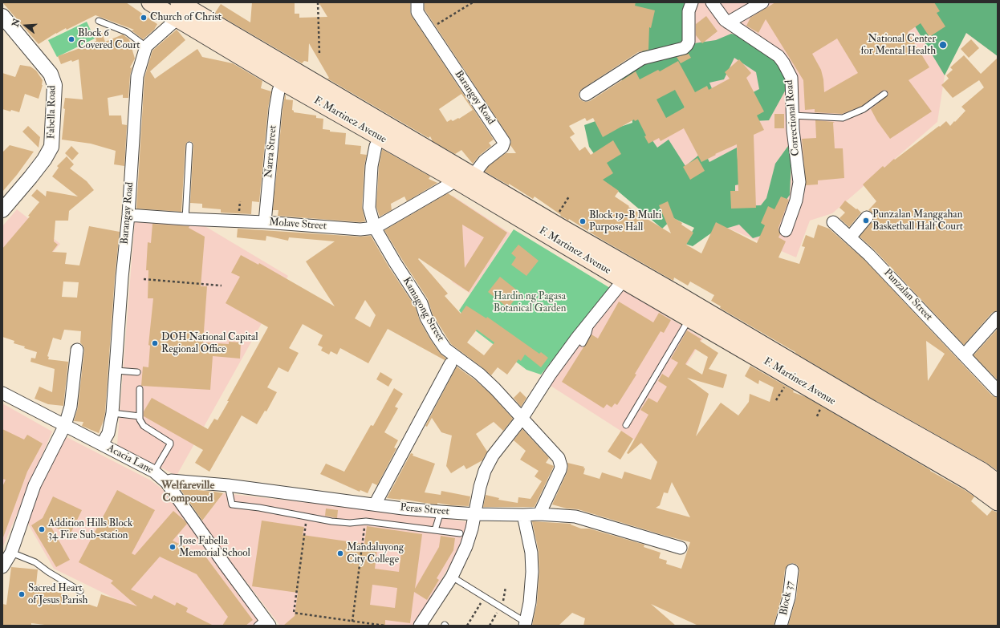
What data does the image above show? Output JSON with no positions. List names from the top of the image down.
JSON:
{
  "streets": {
    "main road": ["F. Martinez Avenue"],
    "street": [
      "Barangay Road",
      "Fabella Road",
      "Correctional Road",
      "Narra Street",
      "Molave Street",
      "Punzalan Street",
      "Kamagong Street",
      "Acacia Lane",
      "Peras Street",
      "Block 37"
    ]
  },
  "crossings": [
    ["Barangay Road", "F. Martinez Avenue"],
    ["Barangay Road", "Molave Street"],
    ["Barangay Road", "Acacia Lane"],
    ["F. Martinez Avenue", "Narra Street"],
    ["F. Martinez Avenue", "Molave Street"],
    ["F. Martinez Avenue", "Kamagong Street"],
    ["Narra Street", "Molave Street"],
    ["Molave Street", "Kamagong Street"],
    ["Kamagong Street", "Peras Street"],
    ["Acacia Lane", "Peras Street"]
  ],
  "districts": ["Welfareville Compound"],
  "parks": ["Hardin ng Pagasa Botanical Garden"],
  "places": [
    "Church of Christ",
    "Block 6 Covered Court",
    "National Center for Mental Health",
    "Punzalan Manggahan Basketball Half Court",
    "Block 19-B Multi Purpose Hall",
    "DOH National Capital Regional Office",
    "Addition Hills Block 34 Fire Sub-station",
    "Jose Fabella Memorial School",
    "Mandaluyong City College",
    "Sacred Heart of Jesus Parish"
  ],
  "north": "left"
}
